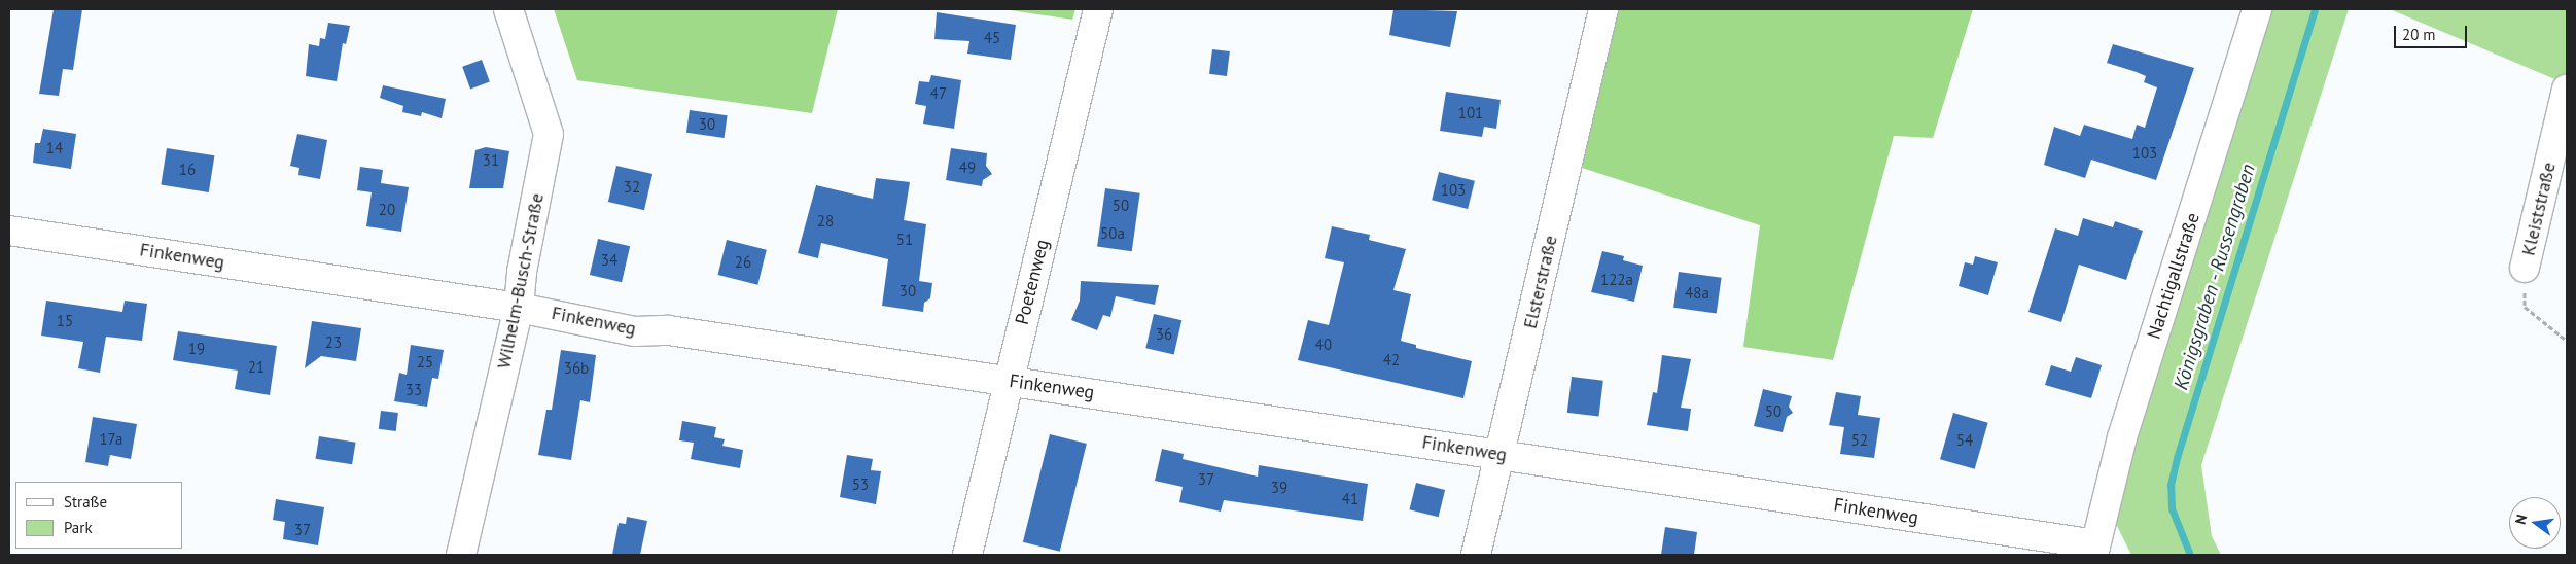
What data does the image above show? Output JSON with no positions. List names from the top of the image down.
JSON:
{
  "streets": {
    "street": [
      "Kleiststraße",
      "Finkenweg",
      "Nachtigallstraße",
      "Wilhelm-Busch-Straße",
      "Poetenweg",
      "Elsterstraße"
    ]
  },
  "crossings": [
    ["Finkenweg", "Nachtigallstraße"],
    ["Finkenweg", "Wilhelm-Busch-Straße"],
    ["Finkenweg", "Poetenweg"],
    ["Finkenweg", "Elsterstraße"]
  ],
  "water": ["Königsgraben - Russengraben"],
  "house_numbers": [
    "45",
    "47",
    "101",
    "30",
    "14",
    "103",
    "31",
    "49",
    "16",
    "32",
    "103",
    "50",
    "20",
    "28",
    "50a",
    "51",
    "34",
    "26",
    "122a",
    "30",
    "48a",
    "15",
    "36",
    "23",
    "40",
    "19",
    "42",
    "25",
    "21",
    "36b",
    "33",
    "50",
    "17a",
    "52",
    "54",
    "37",
    "53",
    "39",
    "41",
    "37"
  ],
  "legend": ["Straße", "Park"],
  "scale_bar": "20 m",
  "north": "left"
}
